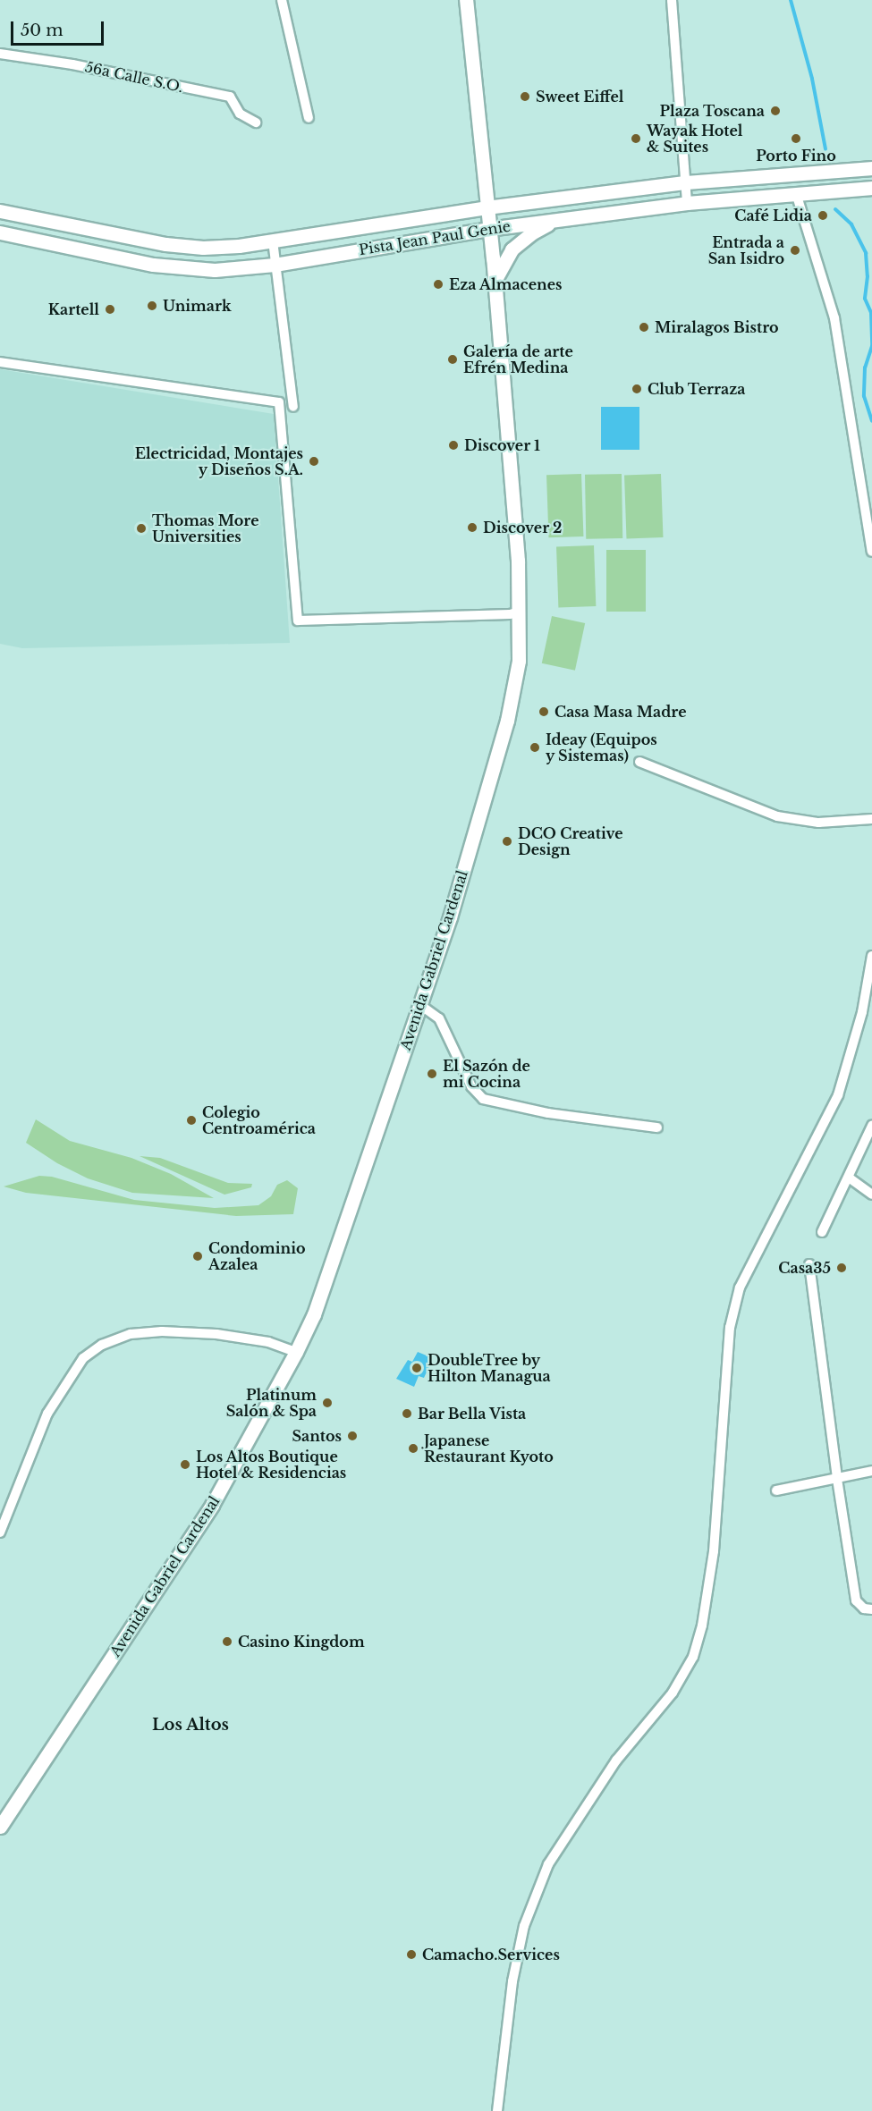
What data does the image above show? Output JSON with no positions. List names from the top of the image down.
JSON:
{
  "streets": {
    "street": ["56a Calle S.O.", "Pista Jean Paul Genie", "Avenida Gabriel Cardenal"]
  },
  "crossings": [
    ["Pista Jean Paul Genie", "Avenida Gabriel Cardenal"]
  ],
  "districts": ["Los Altos"],
  "places": [
    "Sweet Eiffel",
    "Plaza Toscana",
    "Wayak Hotel & Suites",
    "Porto Fino",
    "Café Lidia",
    "Entrada a San Isidro",
    "Eza Almacenes",
    "Unimark",
    "Kartell",
    "Miralagos Bistro",
    "Galería de arte Efrén Medina",
    "Club Terraza",
    "Discover 1",
    "Electricidad, Montajes y Diseños S.A.",
    "Discover 2",
    "Thomas More Universities",
    "Casa Masa Madre",
    "Ideay (Equipos y Sistemas)",
    "DCO Creative Design",
    "El Sazón de mi Cocina",
    "Colegio Centroamérica",
    "Condominio Azalea",
    "Casa35",
    "DoubleTree by Hilton Managua",
    "Platinum Salón & Spa",
    "Bar Bella Vista",
    "Santos",
    "Japanese Restaurant Kyoto",
    "Los Altos Boutique Hotel & Residencias",
    "Casino Kingdom",
    "Camacho.Services"
  ],
  "scale_bar": "50 m"
}
